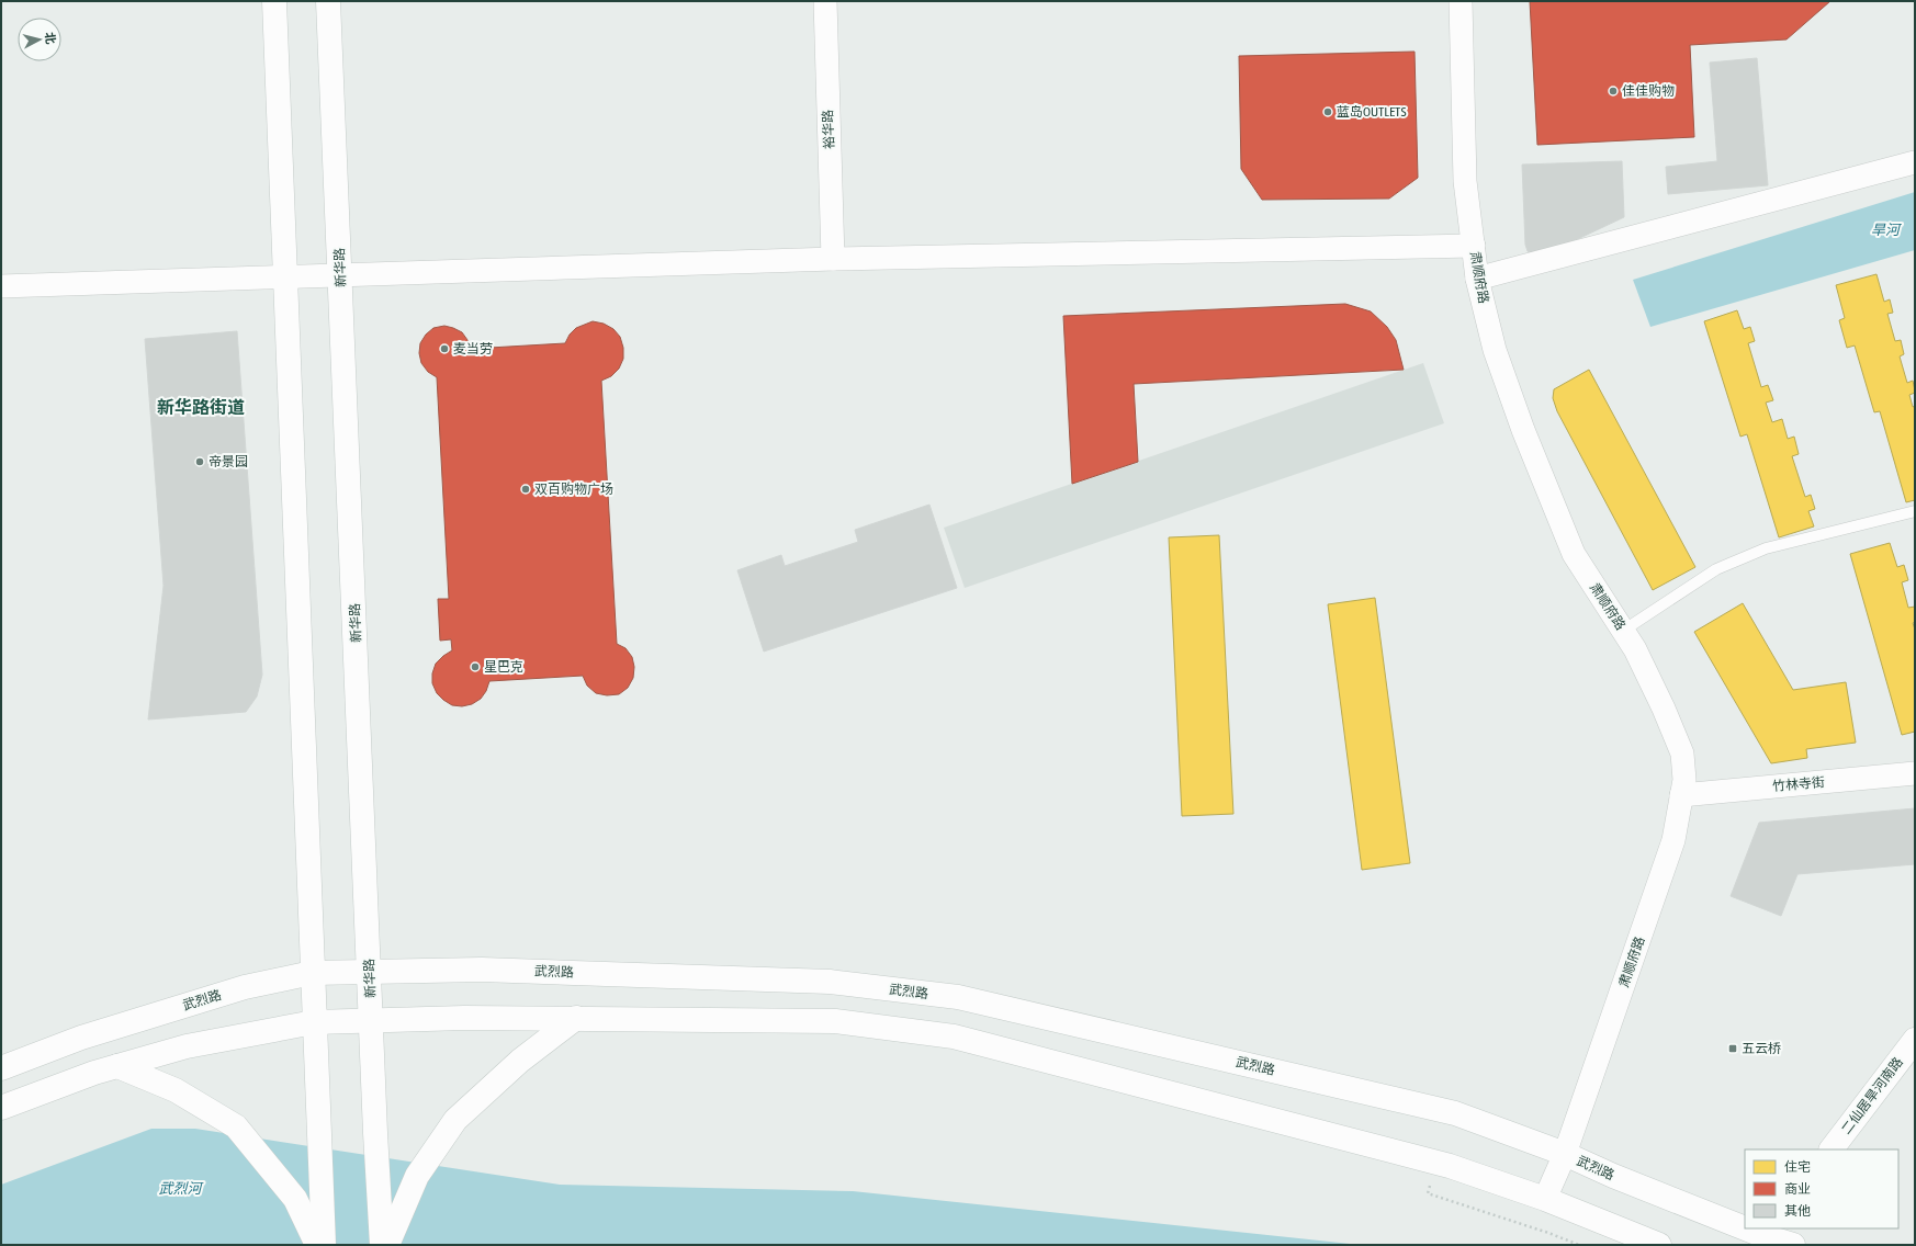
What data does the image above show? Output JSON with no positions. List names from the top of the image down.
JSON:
{
  "streets": {
    "main road": ["新华路", "武烈路", "二仙居旱河南路"],
    "street": ["裕华路", "肃顺府路", "竹林寺街"]
  },
  "crossings": [
    ["新华路", "武烈路"],
    ["肃顺府路", "竹林寺街"],
    ["肃顺府路", "武烈路"]
  ],
  "districts": ["新华路街道"],
  "water": ["旱河", "武烈河"],
  "places": {
    "other": [
      "佳佳购物",
      "蓝岛OUTLETS",
      "麦当劳",
      "帝景园",
      "双百购物广场",
      "星巴克"
    ],
    "transit": ["五云桥"]
  },
  "legend": ["住宅", "商业", "其他"],
  "north": "right"
}
